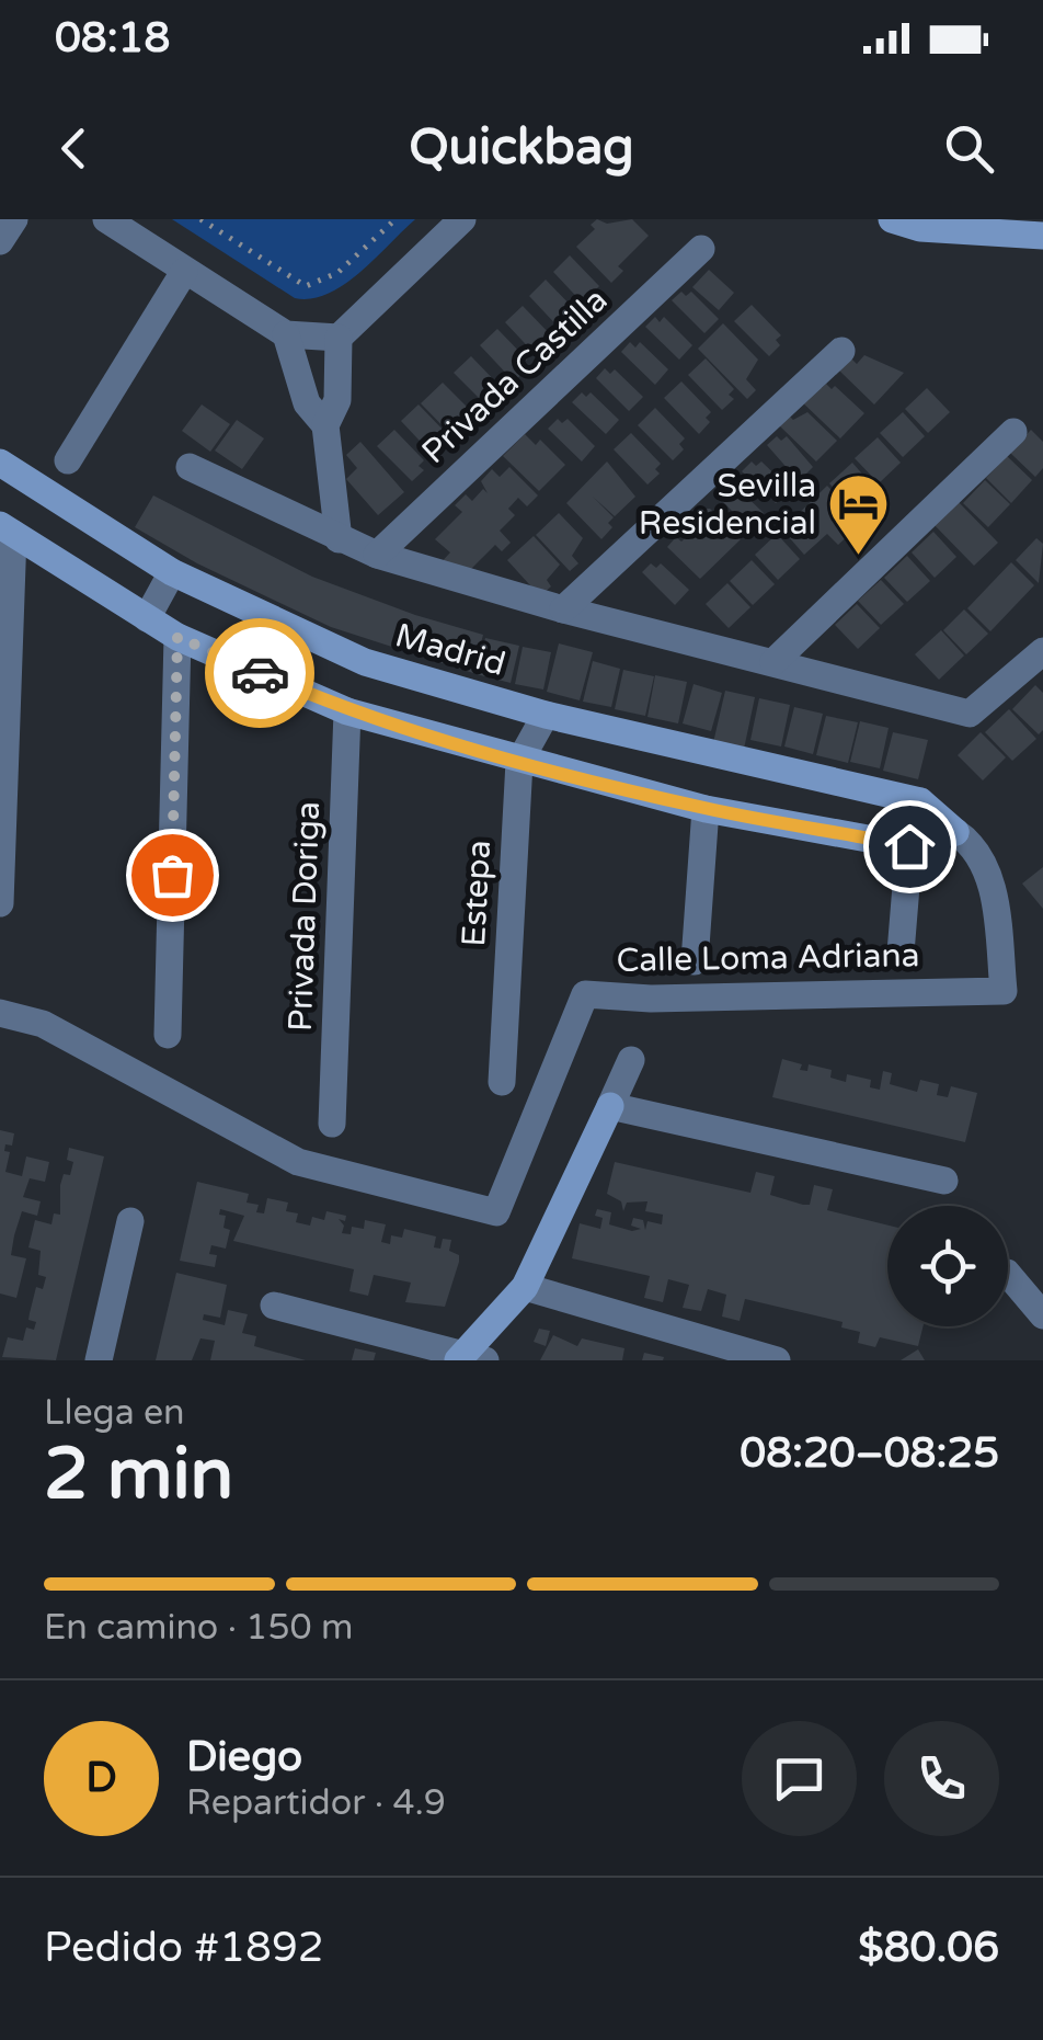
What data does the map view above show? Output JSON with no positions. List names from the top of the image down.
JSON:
{
  "streets": {
    "street": [
      "Privada Castilla",
      "Madrid",
      "Estepa",
      "Privada Doriga",
      "Calle Loma Adriana"
    ]
  },
  "crossings": [
    ["Madrid", "Estepa"]
  ],
  "places": {
    "hotel": ["Sevilla Residencial"]
  },
  "page": {
    "status": "08:18",
    "header": "Quickbag",
    "heading": ["2 min", "Llega en", "08:20–08:25"],
    "panel": [
      "Diego",
      "Repartidor · 4.9",
      "Pedido #1892",
      "$80.06"
    ],
    "bar": "En camino · 150 m",
    "round": "D"
  }
}
